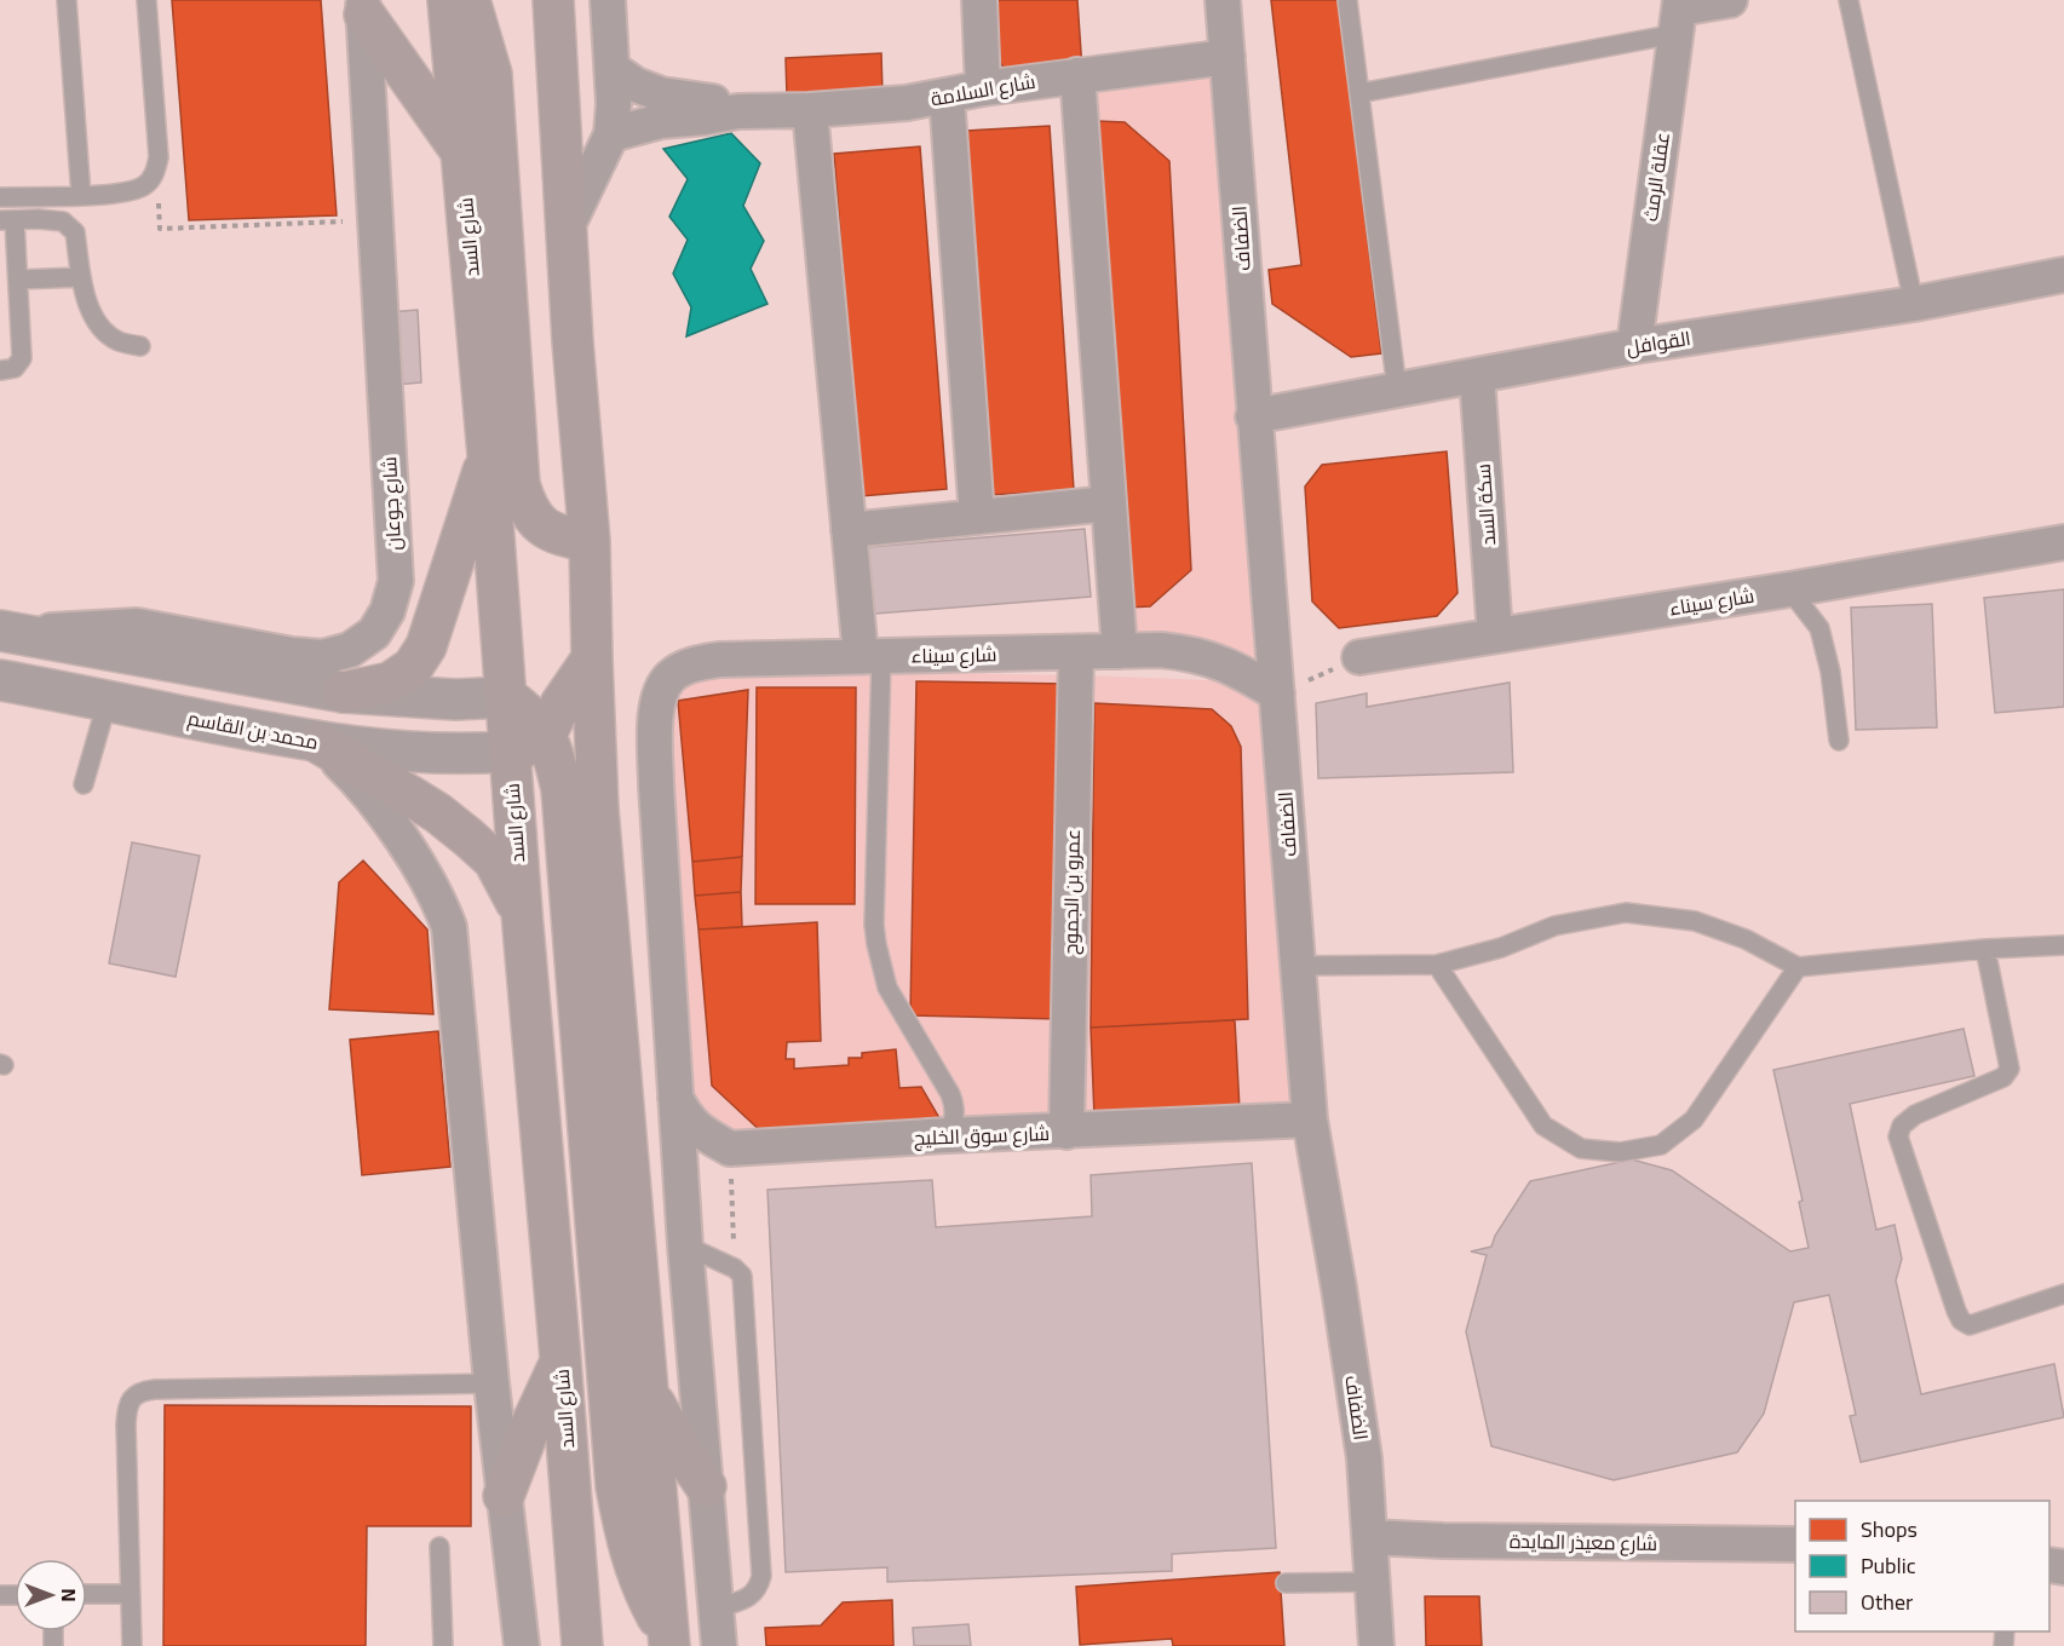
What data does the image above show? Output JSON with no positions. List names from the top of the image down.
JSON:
{
  "streets": {
    "main road": ["شارع السد"],
    "street": [
      "شارع السلامة",
      "عقلة الرمث",
      "الضفاف",
      "القوافل",
      "شارع جوعان",
      "سكة السد",
      "شارع سيناء",
      "محمد بن القاسم",
      "عمرو بن الجموح",
      "شارع سوق الخليج",
      "شارع معيذر المايدة"
    ]
  },
  "crossings": [
    ["شارع السلامة", "الضفاف"],
    ["عقلة الرمث", "القوافل"],
    ["شارع السد", "محمد بن القاسم"],
    ["الضفاف", "القوافل"],
    ["الضفاف", "شارع سيناء"],
    ["الضفاف", "شارع سوق الخليج"],
    ["الضفاف", "شارع معيذر المايدة"],
    ["القوافل", "سكة السد"],
    ["سكة السد", "شارع سيناء"],
    ["شارع سيناء", "عمرو بن الجموح"],
    ["عمرو بن الجموح", "شارع سوق الخليج"]
  ],
  "legend": ["Shops", "Public", "Other"],
  "north": "right"
}
